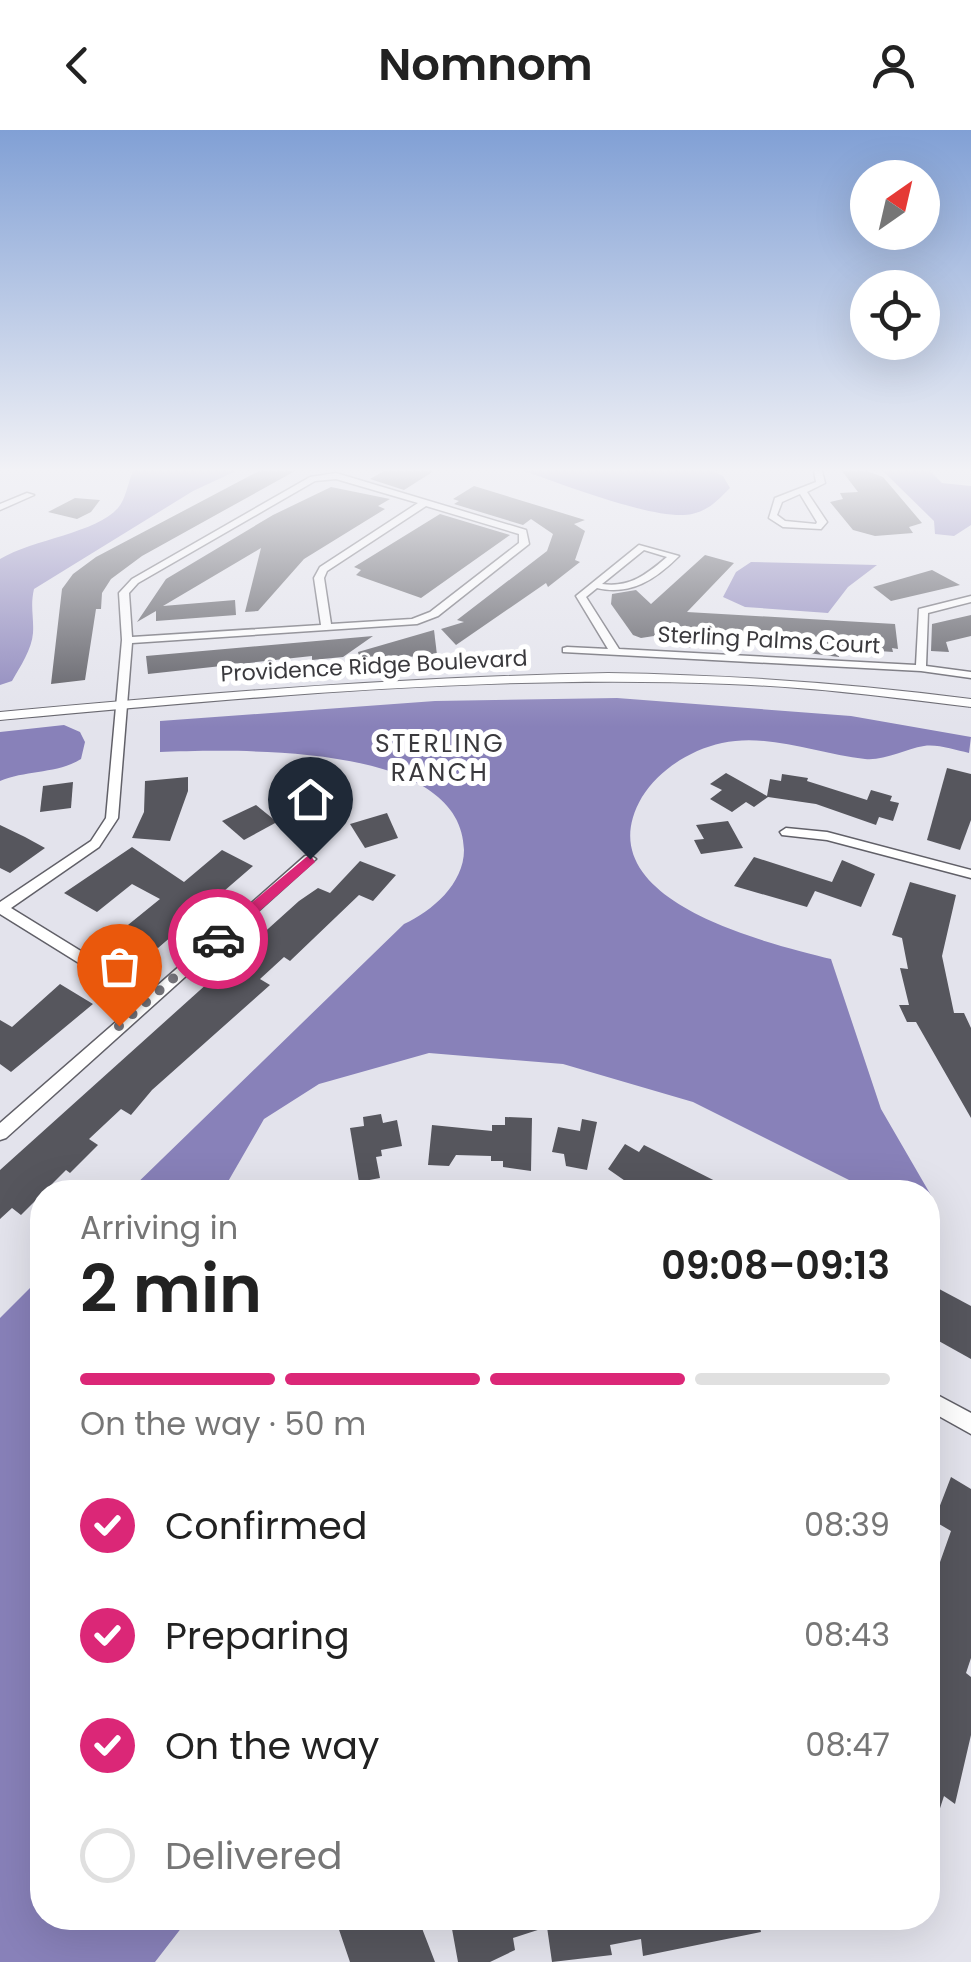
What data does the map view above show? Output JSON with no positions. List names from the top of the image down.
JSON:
{
  "streets": {
    "street": ["Sterling Palms Court", "Providence Ridge Boulevard"]
  },
  "districts": ["STERLING RANCH"],
  "north": "top right",
  "page": {
    "header": "Nomnom",
    "heading": ["2 min", "Arriving in", "09:08–09:13"],
    "bar": "On the way · 50 m",
    "list": [
      ["Confirmed", "08:39"],
      ["Preparing", "08:43"],
      ["On the way", "08:47"],
      "Delivered"
    ]
  }
}
